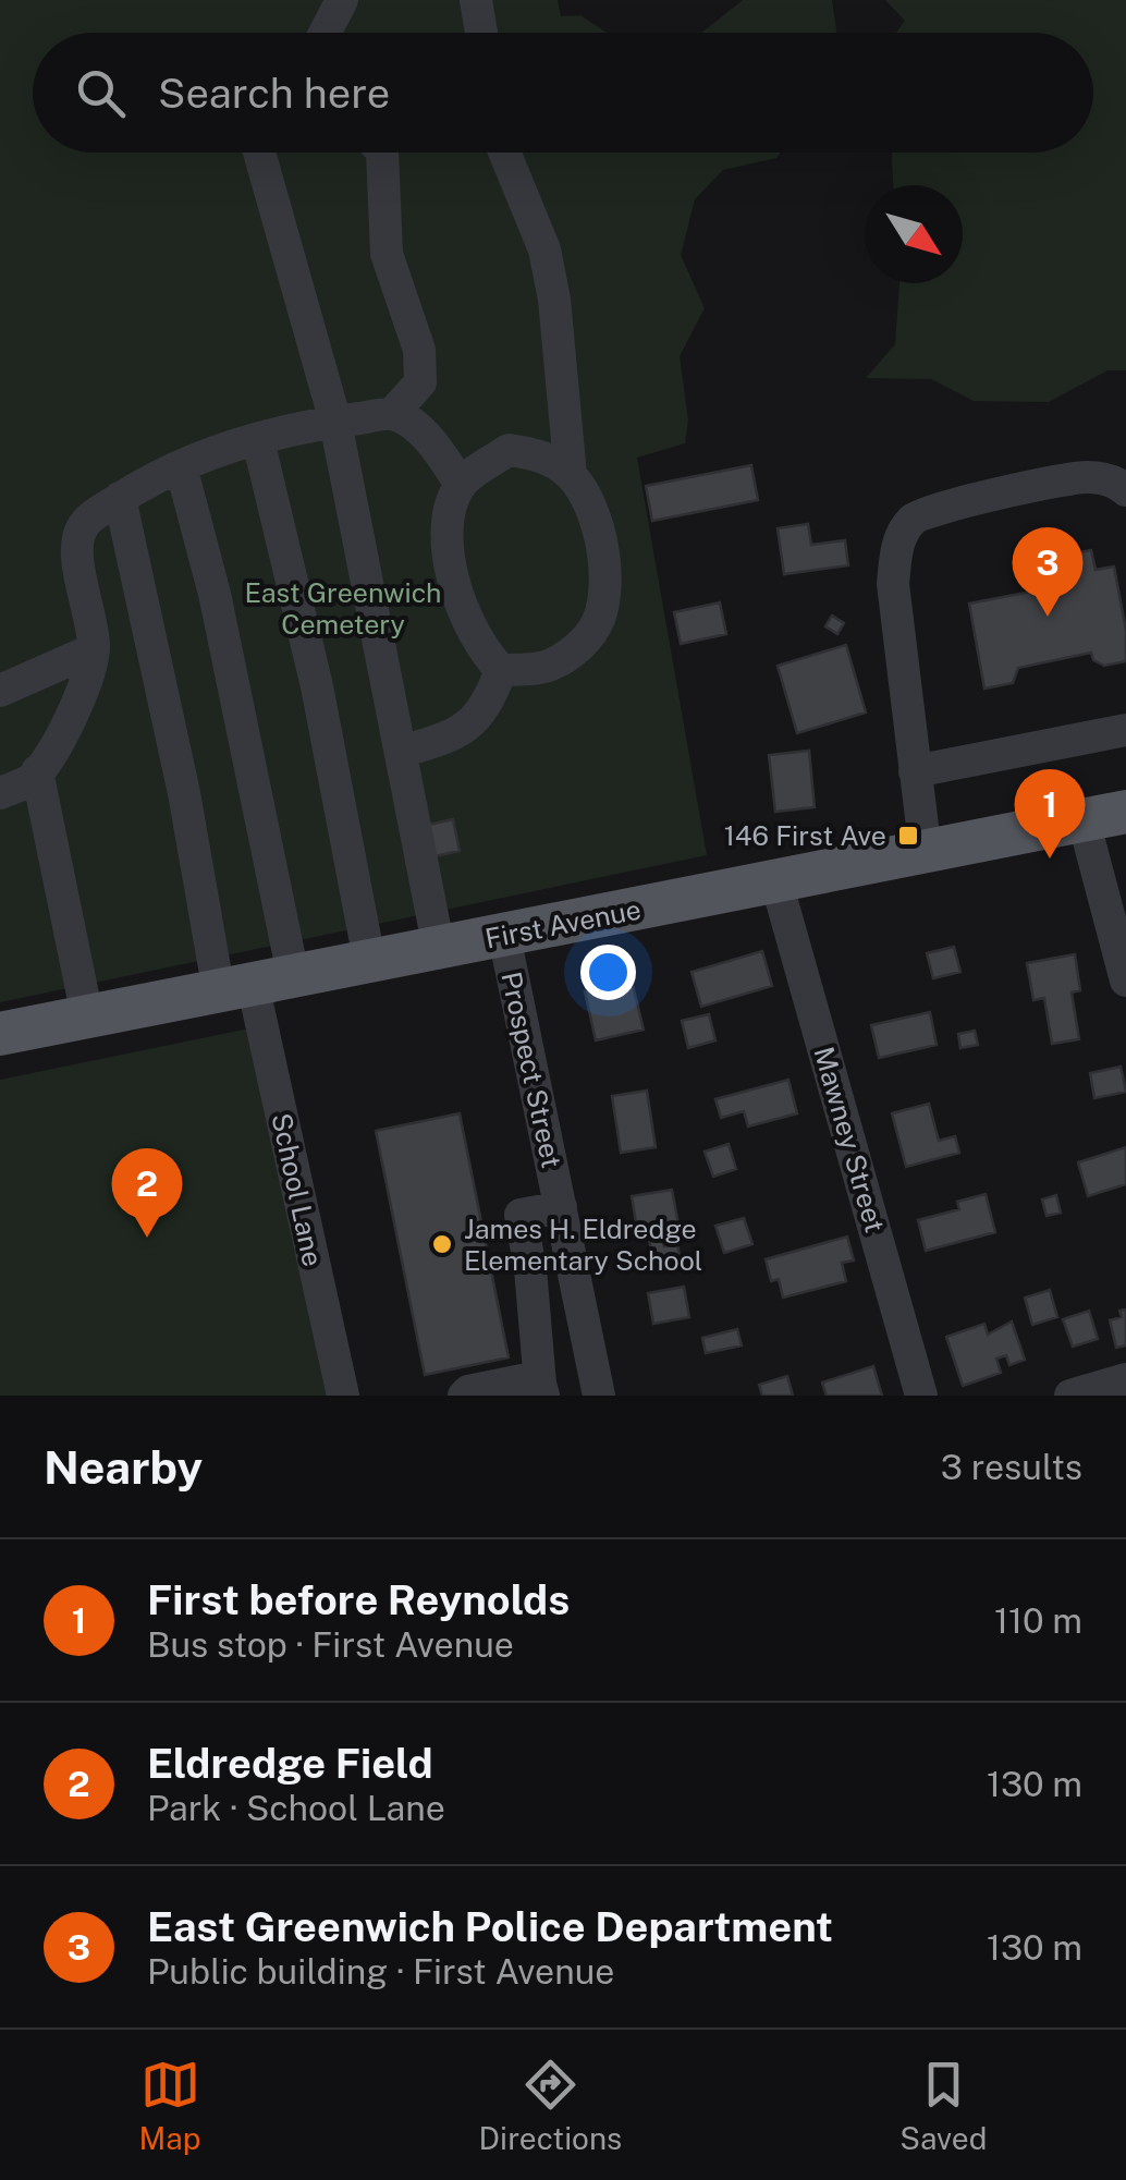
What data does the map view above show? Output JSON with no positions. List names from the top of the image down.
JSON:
{
  "streets": {
    "main road": ["First Avenue"],
    "street": ["Prospect Street", "Mawney Street", "School Lane"]
  },
  "crossings": [
    ["First Avenue", "Prospect Street"],
    ["First Avenue", "Mawney Street"],
    ["First Avenue", "School Lane"]
  ],
  "parks": ["East Greenwich Cemetery"],
  "places": {
    "transit": ["146 First Ave"],
    "other": ["James H. Eldredge Elementary School"]
  },
  "north": "bottom right",
  "page": {
    "search": "Search here",
    "pins": ["3", "1", "2"],
    "heading": ["Nearby", "3 results"],
    "list": [
      {
        "mark": "1",
        "name": "First before Reynolds",
        "note": "Bus stop · First Avenue",
        "value": "110 m"
      },
      {
        "mark": "2",
        "name": "Eldredge Field",
        "note": "Park · School Lane",
        "value": "130 m"
      },
      {
        "mark": "3",
        "name": "East Greenwich Police Department",
        "note": "Public building · First Avenue",
        "value": "130 m"
      }
    ],
    "nav": ["Map", "Directions", "Saved"]
  }
}
